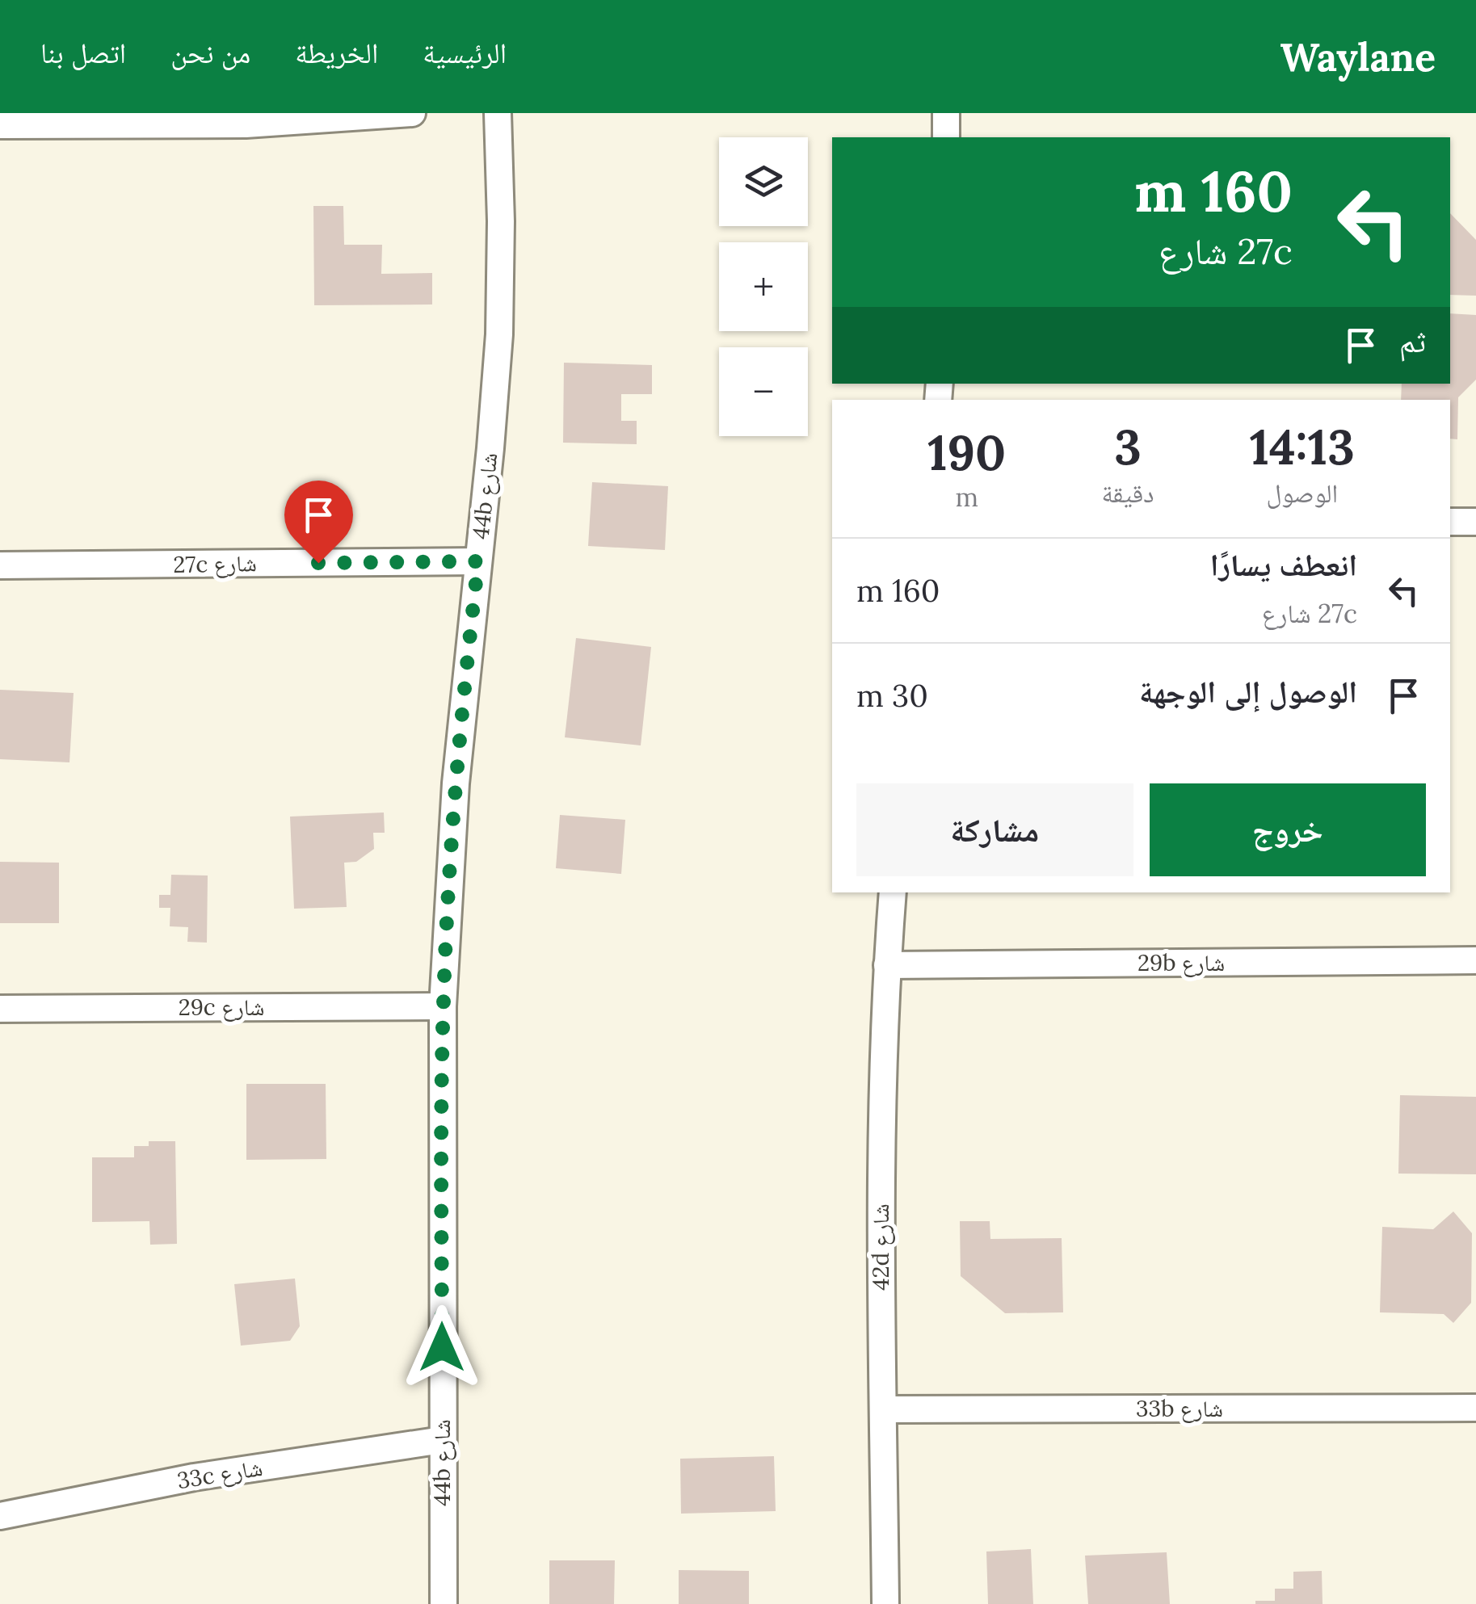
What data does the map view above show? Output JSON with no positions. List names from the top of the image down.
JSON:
{
  "streets": {
    "street": [
      "44b شارع",
      "27c شارع",
      "29b شارع",
      "29c شارع",
      "42d شارع",
      "33b شارع",
      "33c شارع"
    ]
  },
  "crossings": [
    ["44b شارع", "27c شارع"],
    ["44b شارع", "29c شارع"],
    ["44b شارع", "33c شارع"],
    ["29b شارع", "42d شارع"],
    ["42d شارع", "33b شارع"]
  ],
  "page": {
    "header": "Waylane",
    "nav": [
      "الرئيسية",
      "الخريطة",
      "من نحن",
      "اتصل بنا"
    ],
    "map_buttons": ["+", "−"],
    "turn": ["160 m", "27c شارع"],
    "then": "ثم",
    "eta": [
      "14:13",
      "الوصول",
      "3",
      "دقيقة",
      "190",
      "m"
    ],
    "list": [
      {
        "name": "انعطف يسارًا",
        "note": "27c شارع",
        "value": "160 m"
      },
      {
        "name": "الوصول إلى الوجهة",
        "value": "30 m"
      }
    ],
    "buttons": ["خروج", "مشاركة"]
  }
}
